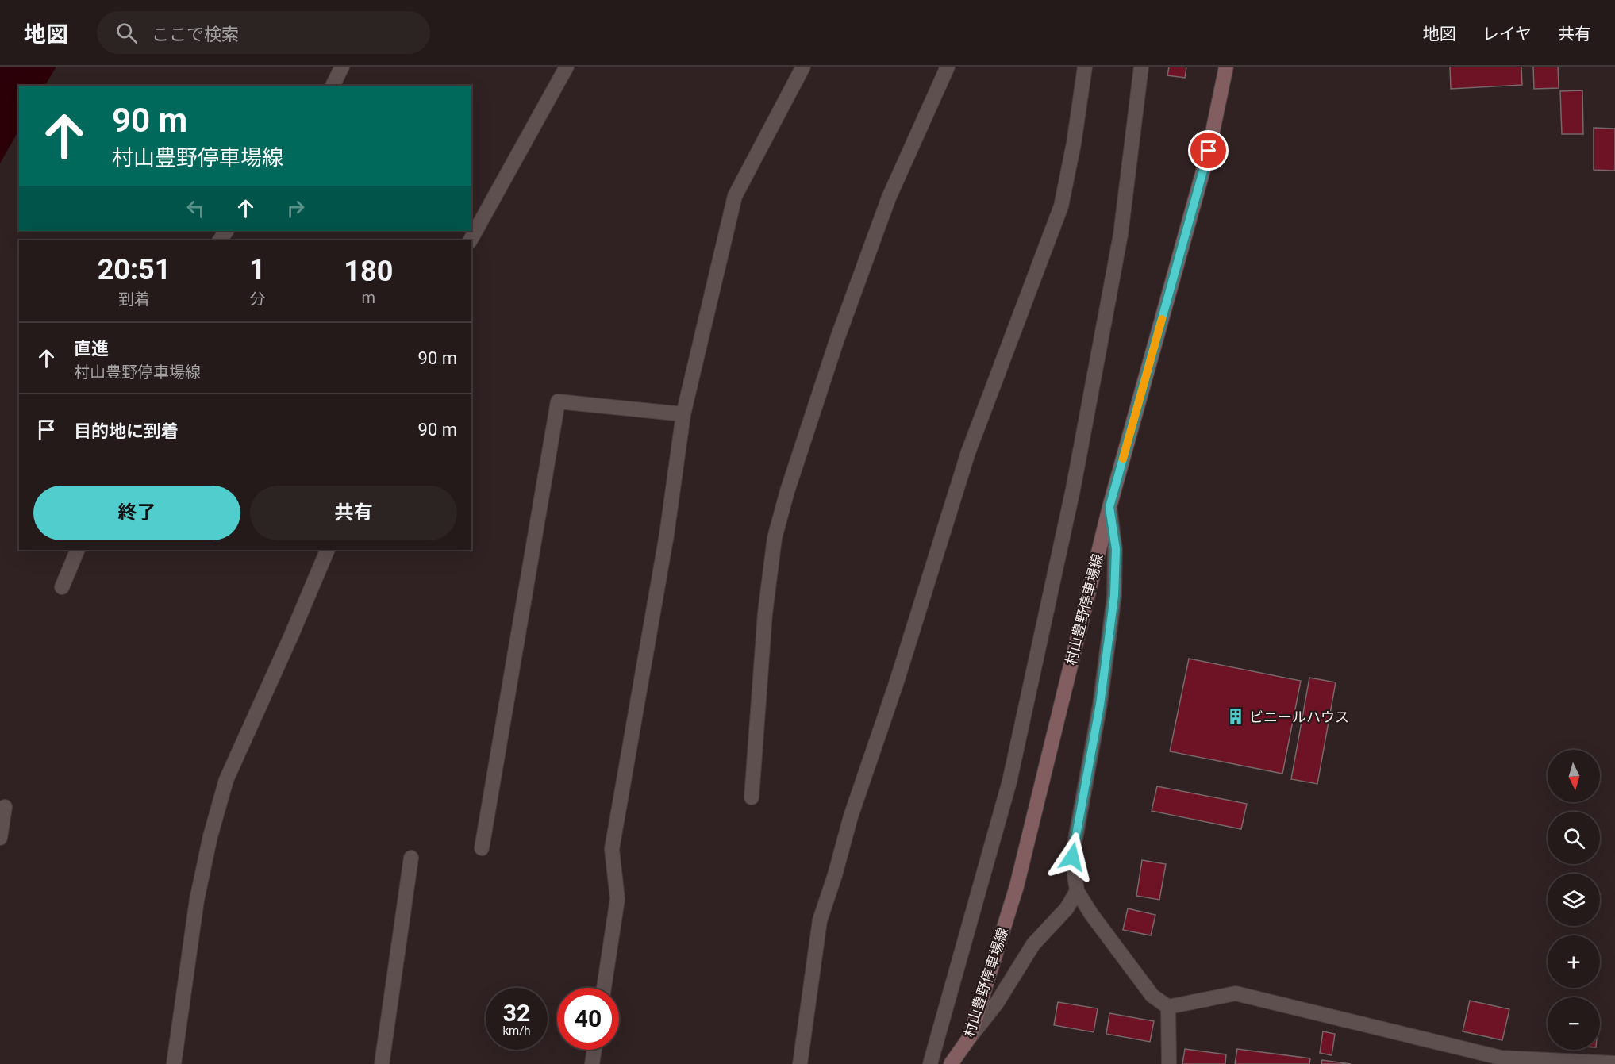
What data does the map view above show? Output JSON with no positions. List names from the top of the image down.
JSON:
{
  "streets": {
    "main road": ["村山豊野停車場線"]
  },
  "places": {
    "building": ["ビニールハウス"]
  },
  "north": "bottom",
  "page": {
    "header": "地図",
    "search": "ここで検索",
    "nav": ["地図", "レイヤ", "共有"],
    "turn": ["90 m", "村山豊野停車場線"],
    "eta": [
      "20:51",
      "到着",
      "1",
      "分",
      "180",
      "m"
    ],
    "list": [
      {
        "name": "直進",
        "note": "村山豊野停車場線",
        "value": "90 m"
      },
      {
        "name": "目的地に到着",
        "value": "90 m"
      }
    ],
    "buttons": ["終了", "共有"],
    "map_buttons": ["+", "−"],
    "speed": "32 km/h",
    "limit": "40"
  }
}
